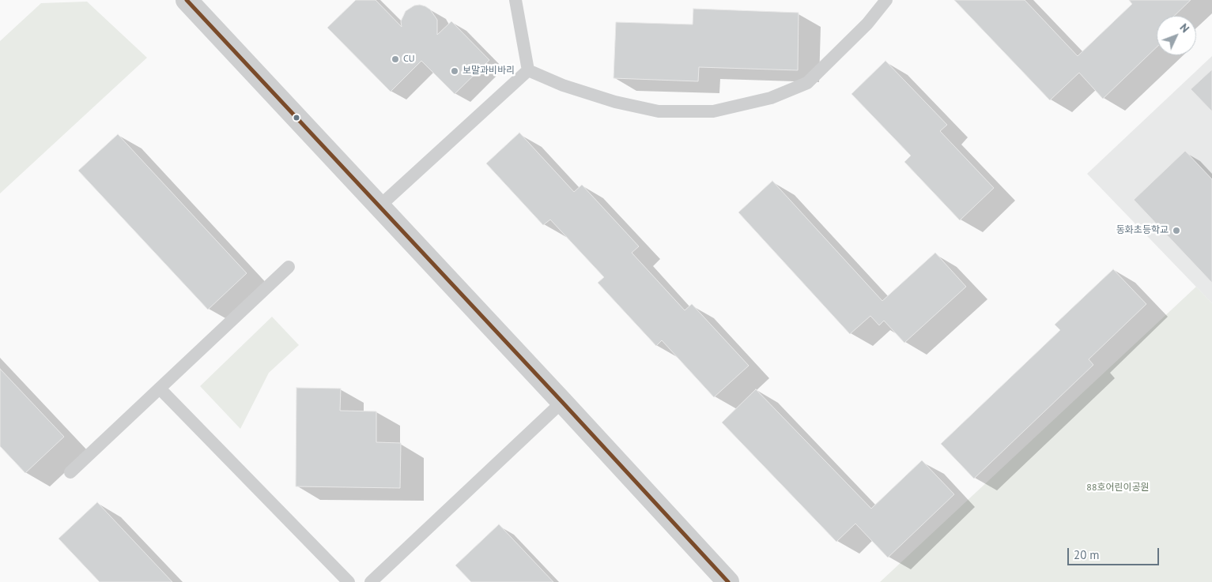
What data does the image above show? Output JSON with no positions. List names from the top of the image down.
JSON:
{
  "parks": ["88호어린이공원"],
  "places": ["CU", "보말과비바리", "동화초등학교"],
  "lines": ["transit line 20"],
  "scale_bar": "20 m",
  "north": "top right"
}
